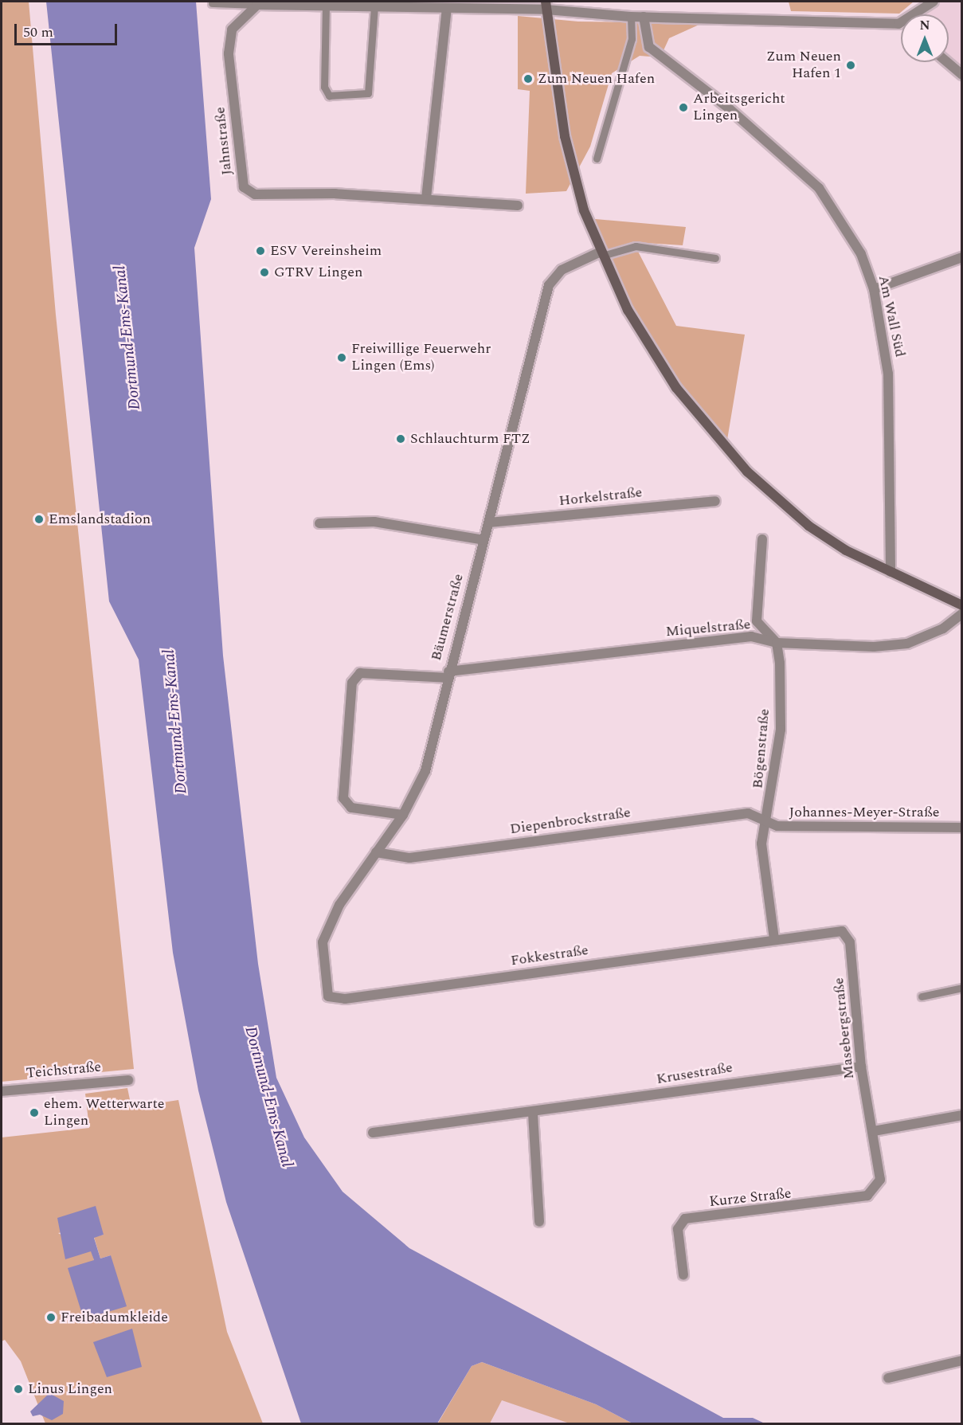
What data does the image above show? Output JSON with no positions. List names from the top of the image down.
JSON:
{
  "streets": {
    "street": [
      "Jahnstraße",
      "Am Wall Süd",
      "Horkelstraße",
      "Bäumerstraße",
      "Miquelstraße",
      "Bögenstraße",
      "Johannes-Meyer-Straße",
      "Diepenbrockstraße",
      "Fokkestraße",
      "Masebergstraße",
      "Teichstraße",
      "Krusestraße",
      "Kurze Straße"
    ]
  },
  "crossings": [
    ["Horkelstraße", "Bäumerstraße"],
    ["Bäumerstraße", "Miquelstraße"],
    ["Bäumerstraße", "Diepenbrockstraße"],
    ["Bäumerstraße", "Fokkestraße"],
    ["Miquelstraße", "Bögenstraße"],
    ["Bögenstraße", "Johannes-Meyer-Straße"],
    ["Bögenstraße", "Diepenbrockstraße"],
    ["Bögenstraße", "Fokkestraße"],
    ["Bögenstraße", "Masebergstraße"],
    ["Johannes-Meyer-Straße", "Diepenbrockstraße"],
    ["Fokkestraße", "Masebergstraße"],
    ["Masebergstraße", "Krusestraße"],
    ["Masebergstraße", "Kurze Straße"]
  ],
  "water": ["Dortmund-Ems-Kanal"],
  "places": [
    "Zum Neuen Hafen 1",
    "Zum Neuen Hafen",
    "Arbeitsgericht Lingen",
    "ESV Vereinsheim",
    "GTRV Lingen",
    "Freiwillige Feuerwehr Lingen (Ems)",
    "Schlauchturm FTZ",
    "Emslandstadion",
    "ehem. Wetterwarte Lingen",
    "Freibadumkleide",
    "Linus Lingen"
  ],
  "scale_bar": "50 m",
  "north": "top"
}
